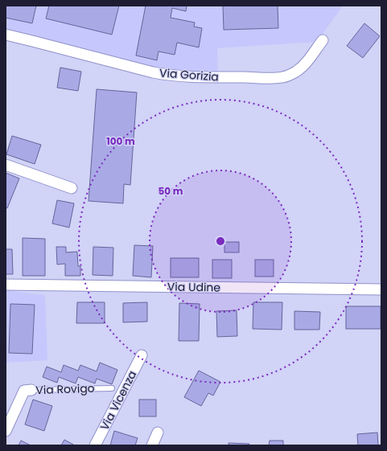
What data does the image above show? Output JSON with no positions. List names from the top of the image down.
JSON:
{
  "streets": {
    "street": [
      "Via Gorizia",
      "Via Udine",
      "Via Rovigo",
      "Via Vicenza"
    ]
  },
  "rings": ["100 m", "50 m"]
}
